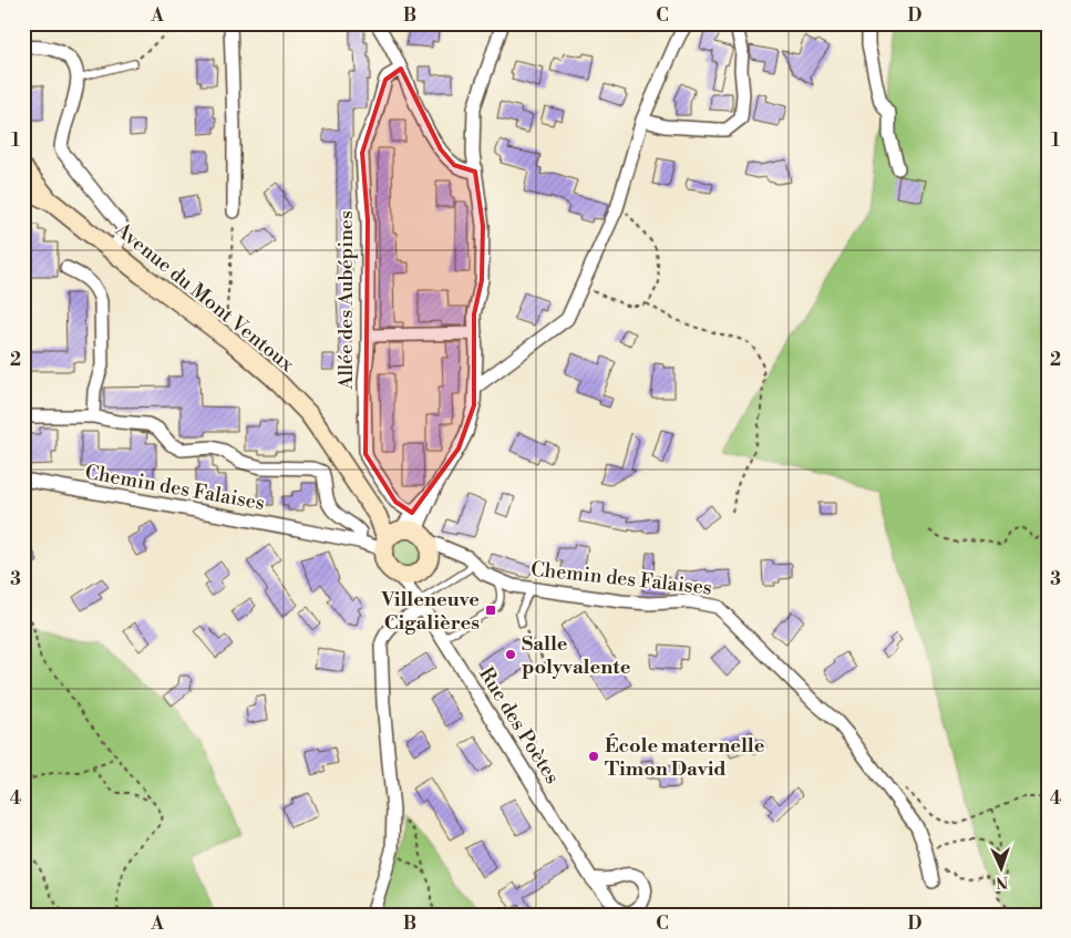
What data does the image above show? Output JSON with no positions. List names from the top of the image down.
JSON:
{
  "streets": {
    "street": [
      "Avenue du Mont Ventoux",
      "Allée des Aubépines",
      "Chemin des Falaises",
      "Rue des Poètes"
    ]
  },
  "crossings": [
    ["Avenue du Mont Ventoux", "Chemin des Falaises"],
    ["Avenue du Mont Ventoux", "Rue des Poètes"],
    ["Allée des Aubépines", "Chemin des Falaises"]
  ],
  "places": {
    "transit": ["Villeneuve Cigalières"],
    "other": ["Salle polyvalente", "École maternelle Timon David"]
  },
  "north": "bottom",
  "grid": {
    "columns": [
      "A",
      "B",
      "C",
      "D"
    ],
    "rows": [
      "1",
      "2",
      "3",
      "4"
    ]
  }
}
